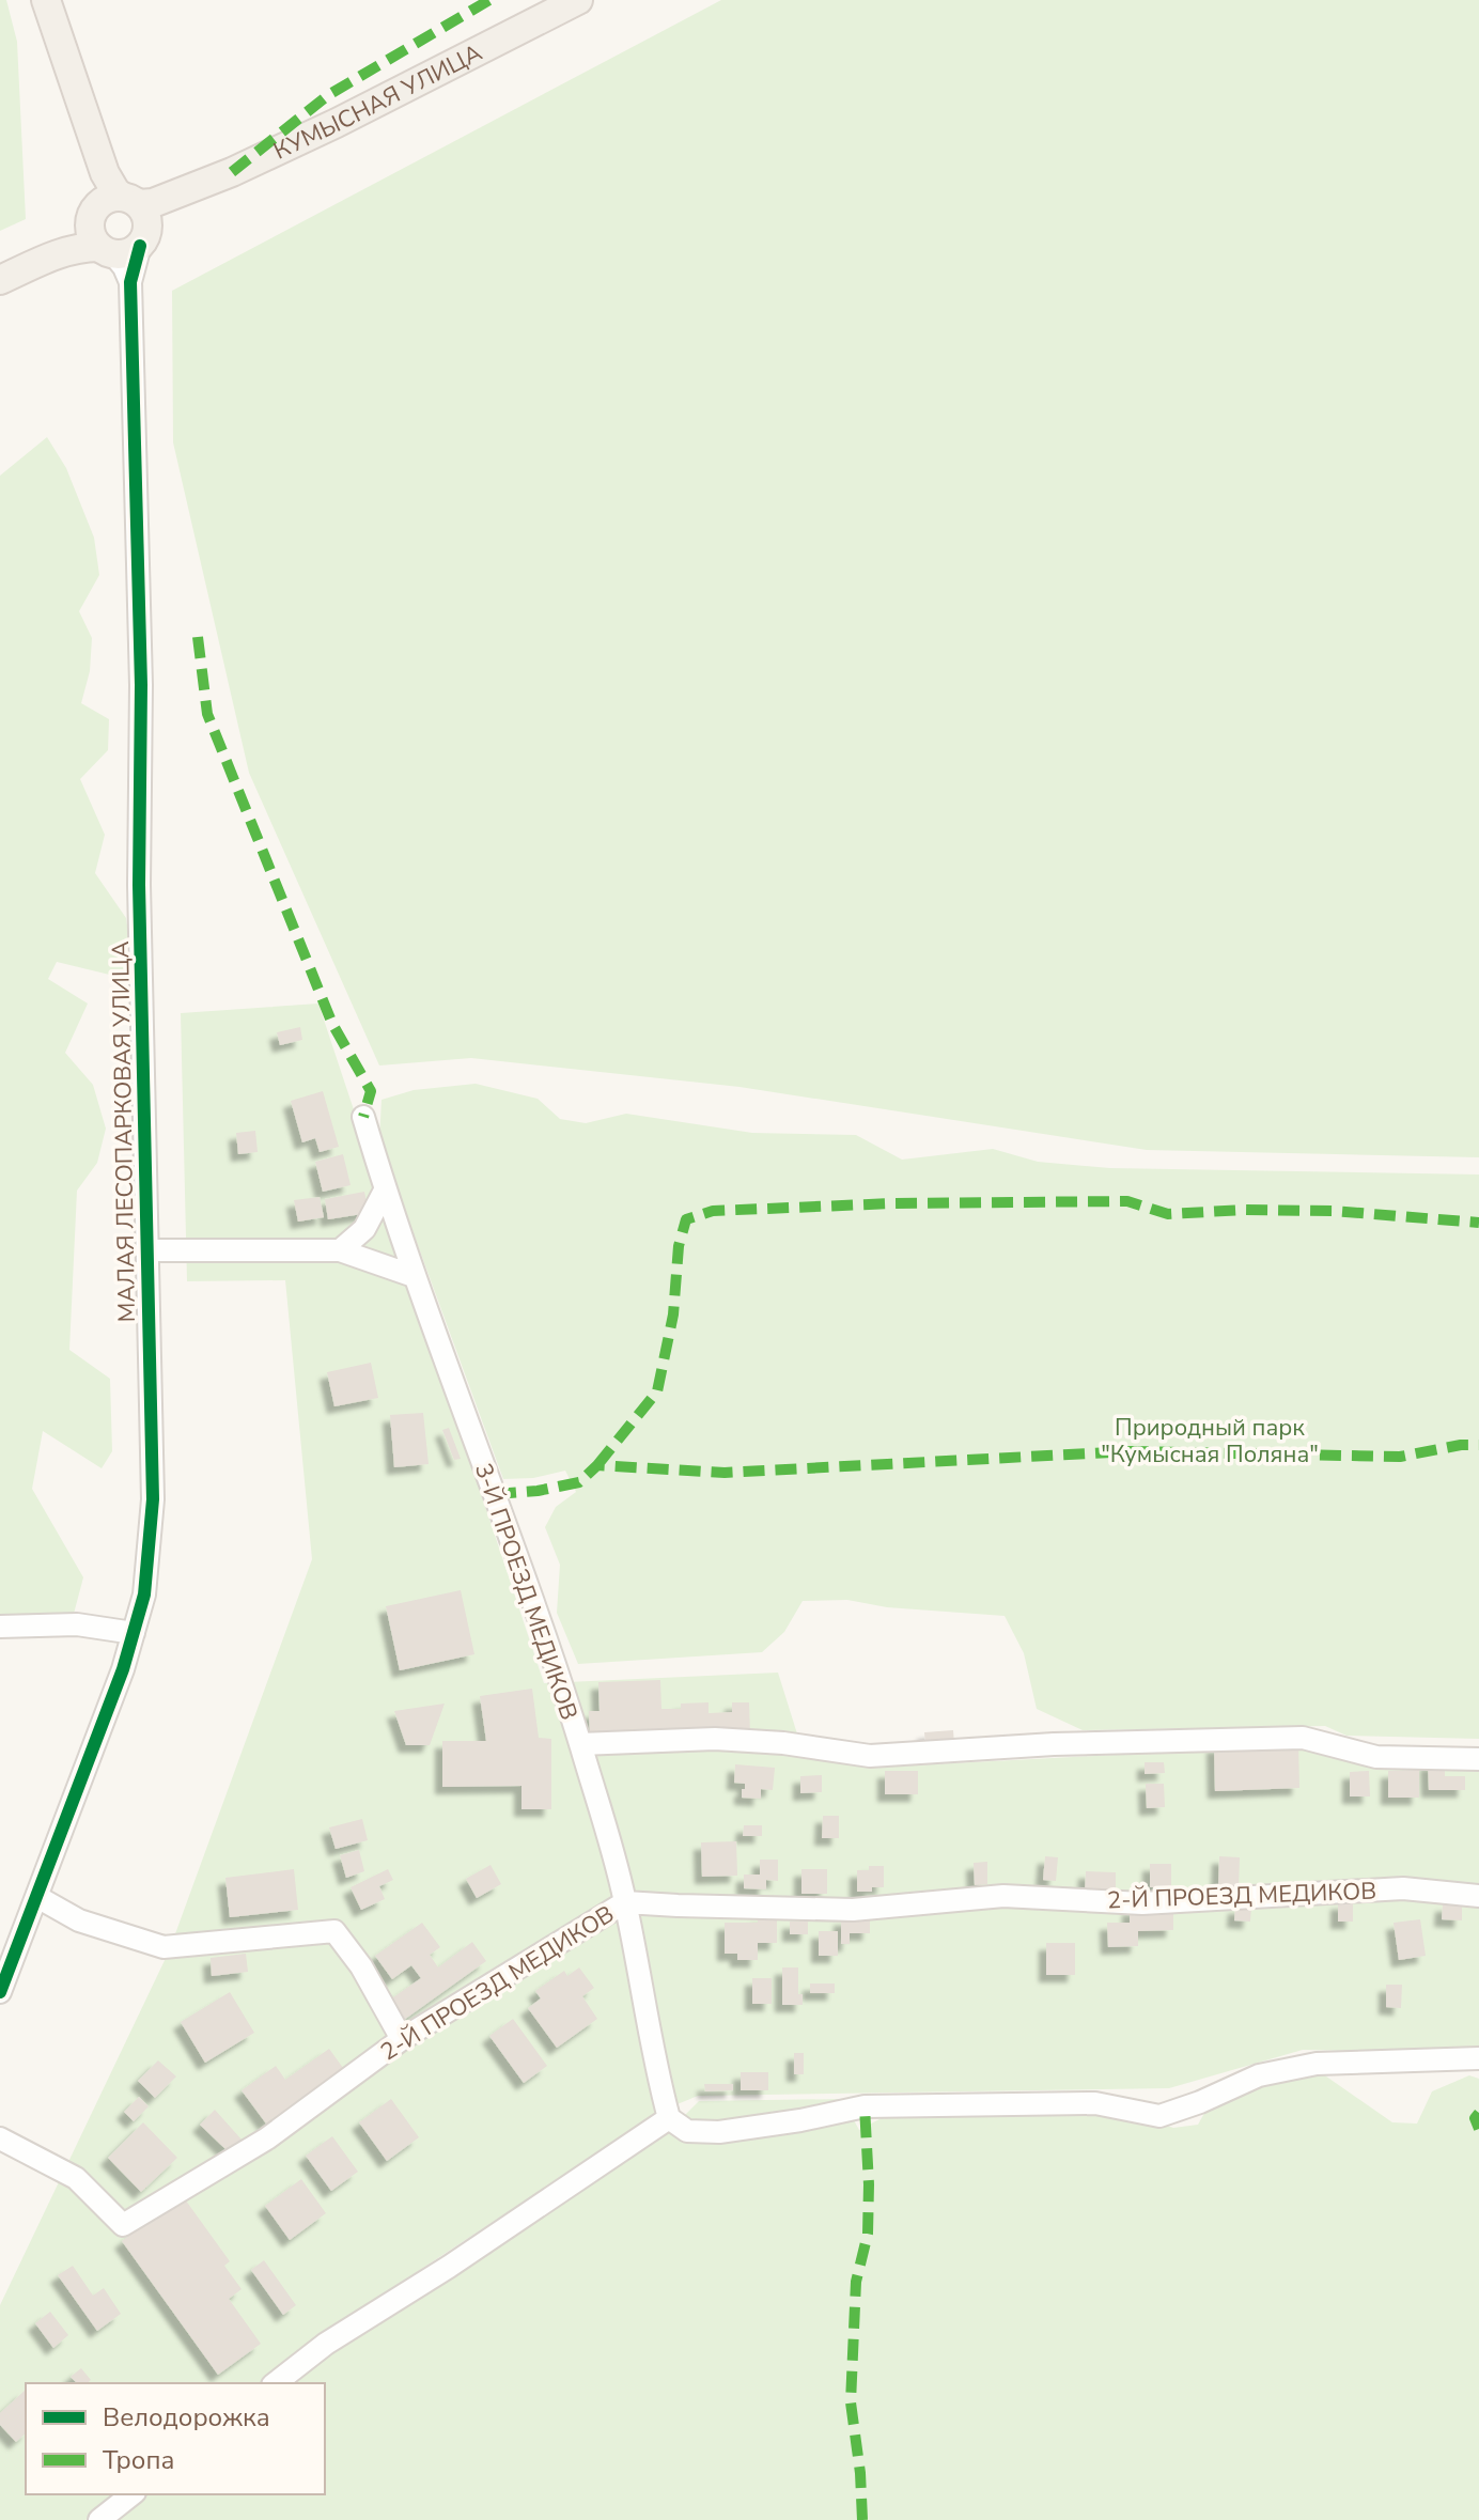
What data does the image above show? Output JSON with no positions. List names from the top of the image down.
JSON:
{
  "streets": {
    "main road": ["КУМЫСНАЯ УЛИЦА"],
    "street": ["МАЛАЯ ЛЕСОПАРКОВАЯ УЛИЦА", "3-Й ПРОЕЗД МЕДИКОВ", "2-Й ПРОЕЗД МЕДИКОВ"]
  },
  "crossings": [
    ["КУМЫСНАЯ УЛИЦА", "МАЛАЯ ЛЕСОПАРКОВАЯ УЛИЦА"]
  ],
  "parks": ["Природный парк \"Кумысная Поляна\""],
  "legend": ["Велодорожка", "Тропа"]
}
